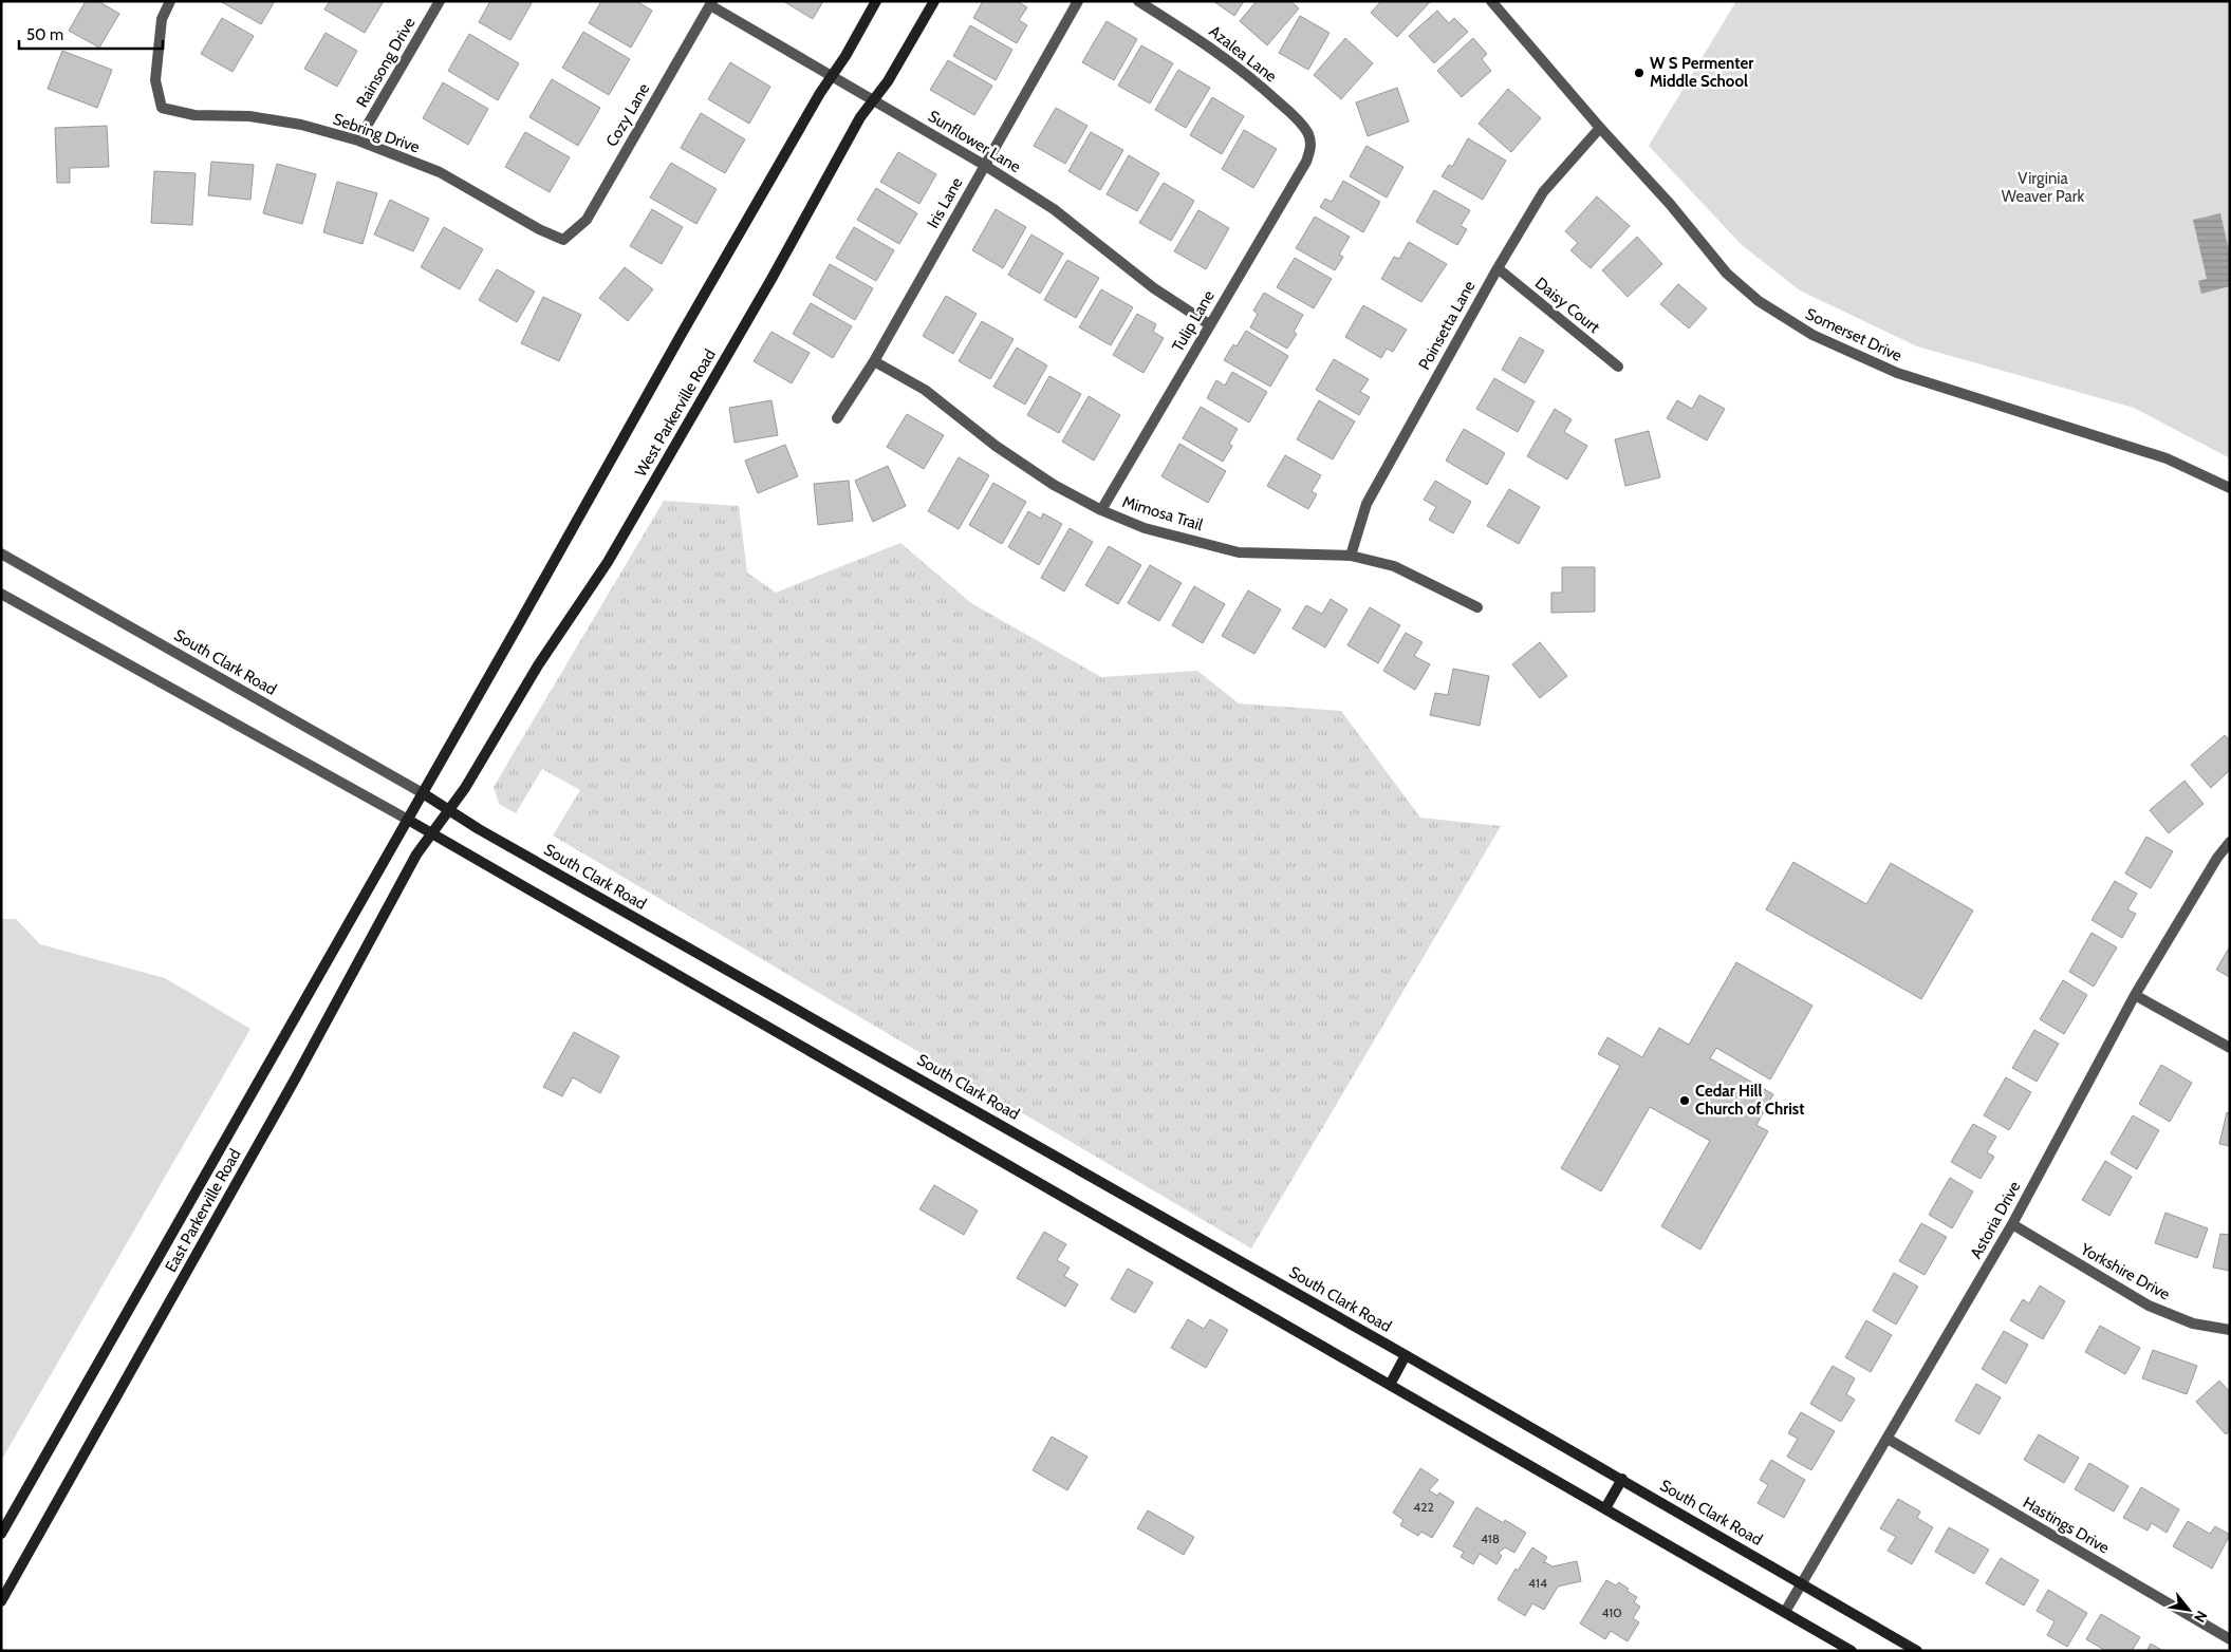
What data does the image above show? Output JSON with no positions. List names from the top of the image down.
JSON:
{
  "streets": {
    "main road": ["West Parkerville Road", "South Clark Road", "East Parkerville Road"],
    "street": [
      "Azalea Lane",
      "Rainsong Drive",
      "Cozy Lane",
      "Sebring Drive",
      "Sunflower Lane",
      "Iris Lane",
      "Daisy Court",
      "Tulip Lane",
      "Poinsetta Lane",
      "Somerset Drive",
      "Mimosa Trail",
      "Astoria Drive",
      "Yorkshire Drive",
      "Hastings Drive"
    ]
  },
  "crossings": [
    ["Azalea Lane", "Tulip Lane"],
    ["Rainsong Drive", "Sebring Drive"],
    ["Cozy Lane", "Sebring Drive"],
    ["Cozy Lane", "Sunflower Lane"],
    ["Sunflower Lane", "Iris Lane"],
    ["Sunflower Lane", "Tulip Lane"],
    ["Sunflower Lane", "West Parkerville Road"],
    ["Iris Lane", "Mimosa Trail"],
    ["Daisy Court", "Poinsetta Lane"],
    ["Tulip Lane", "Mimosa Trail"],
    ["Poinsetta Lane", "Somerset Drive"],
    ["Poinsetta Lane", "Mimosa Trail"],
    ["West Parkerville Road", "South Clark Road"],
    ["West Parkerville Road", "East Parkerville Road"],
    ["South Clark Road", "East Parkerville Road"],
    ["South Clark Road", "Astoria Drive"],
    ["Astoria Drive", "Yorkshire Drive"],
    ["Astoria Drive", "Hastings Drive"]
  ],
  "parks": ["Virginia Weaver Park"],
  "places": ["W S Permenter Middle School", "Cedar Hill Church of Christ"],
  "house_numbers": [
    "422",
    "418",
    "414",
    "410"
  ],
  "scale_bar": "50 m",
  "north": "bottom right"
}
